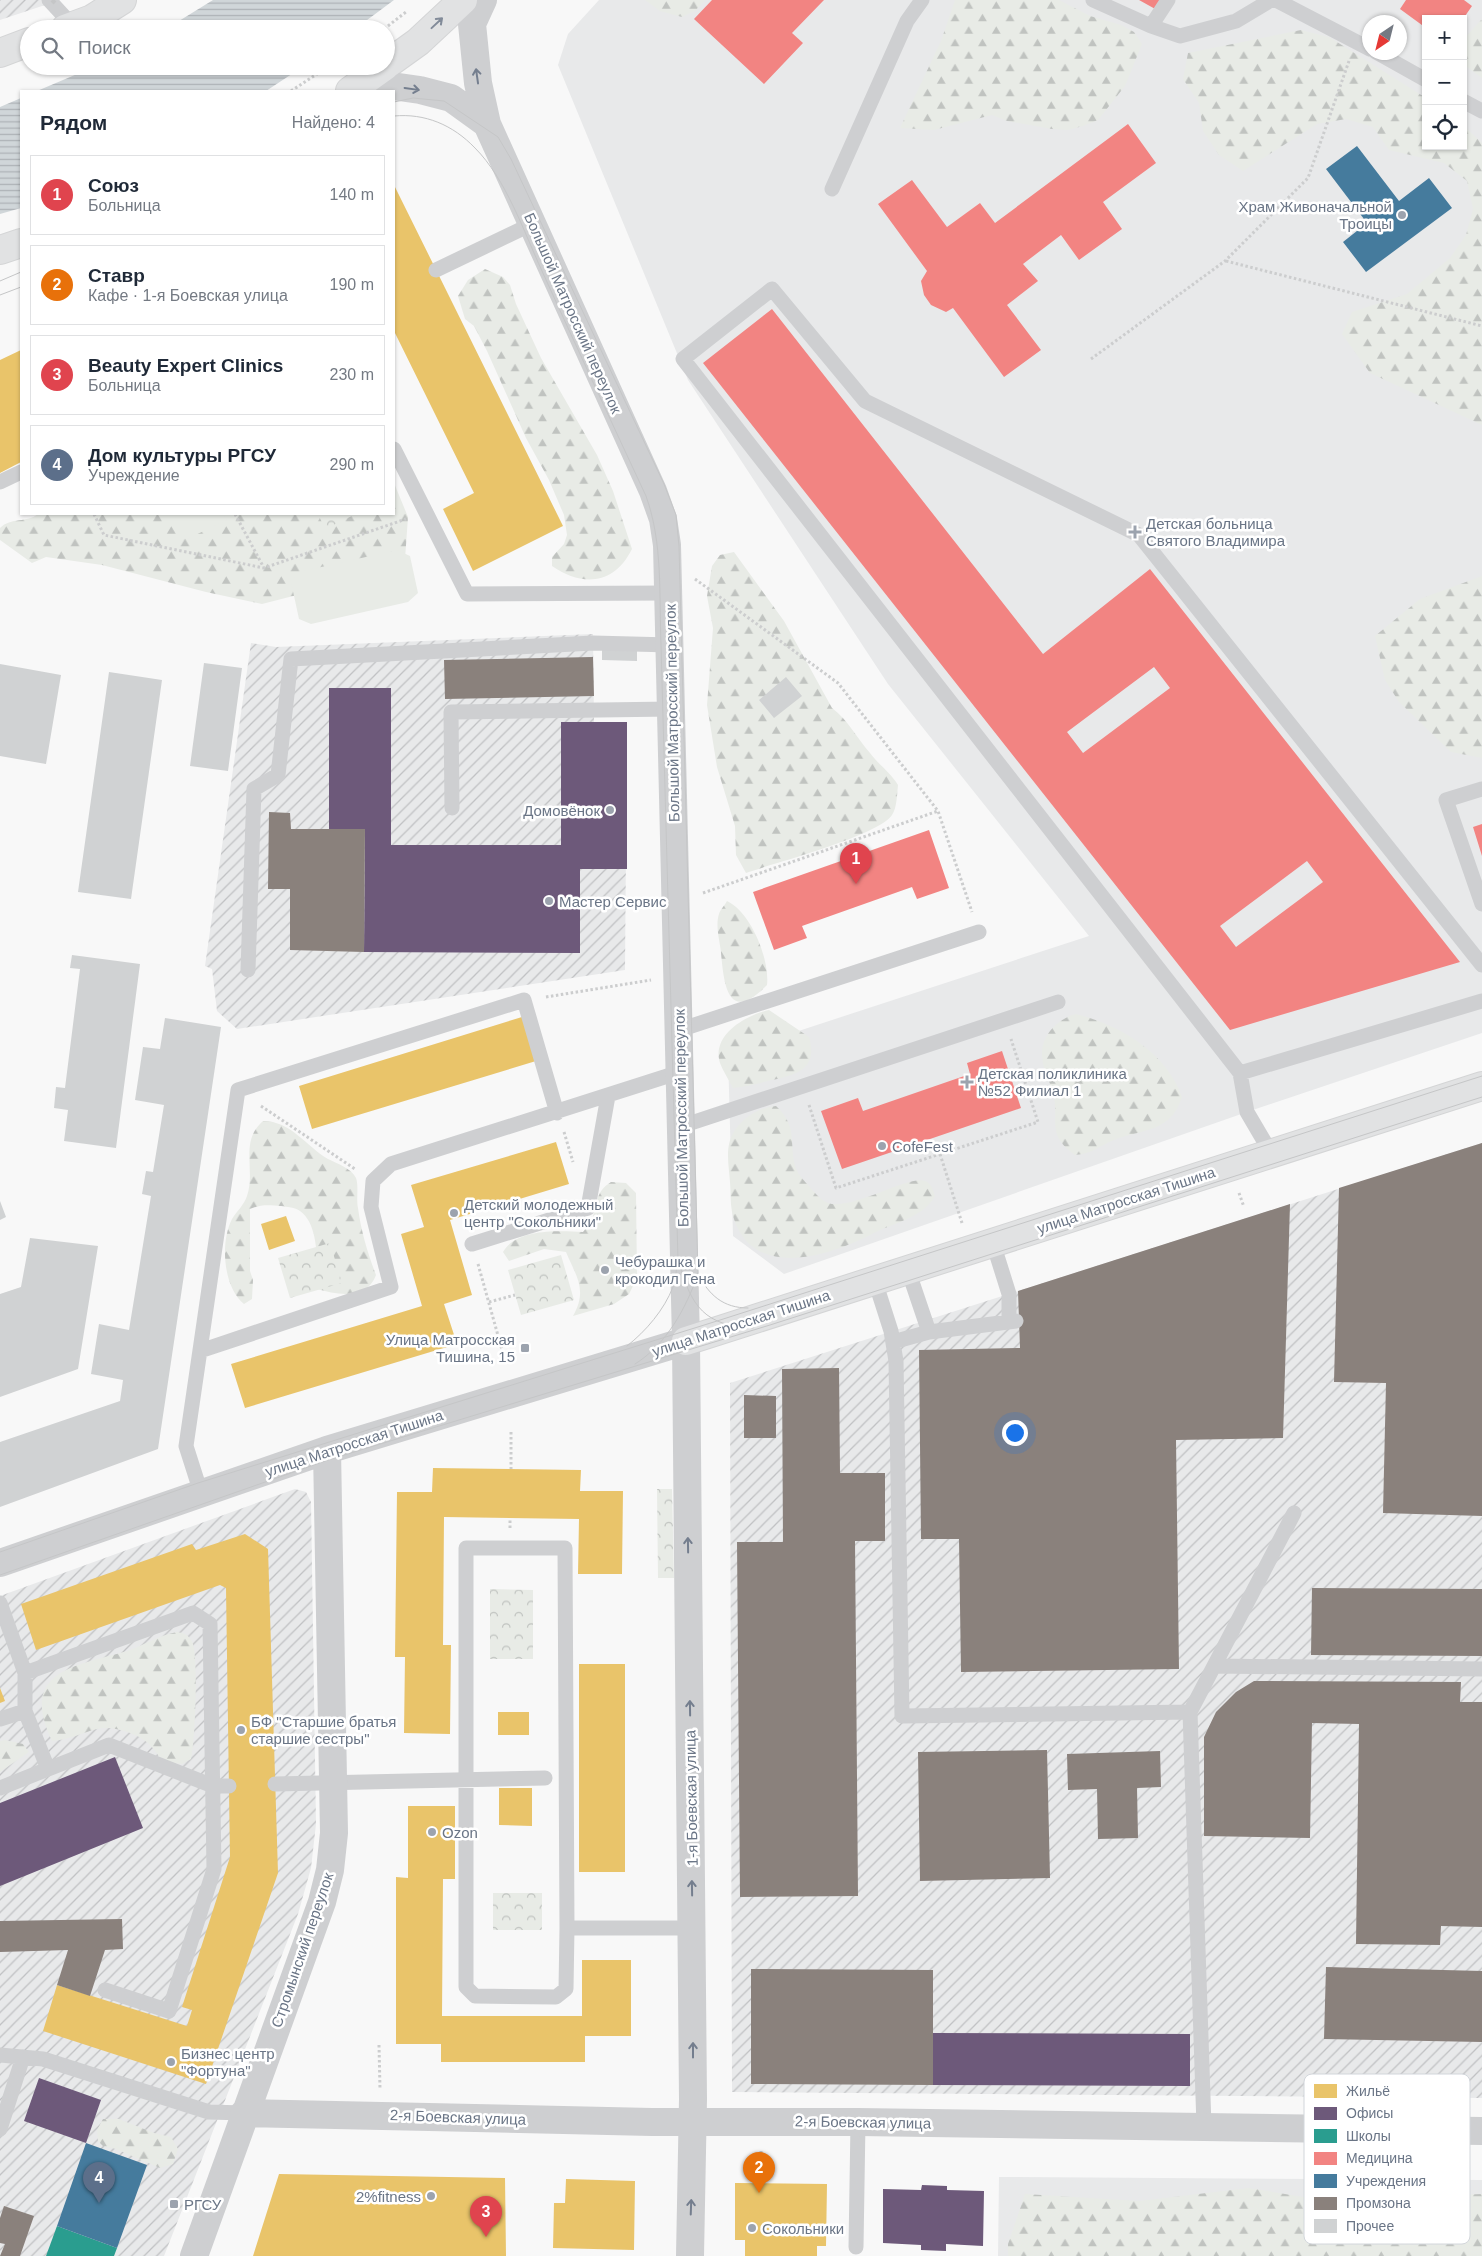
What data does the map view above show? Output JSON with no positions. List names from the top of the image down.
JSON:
{
  "streets": {
    "street": [
      "Большой Матросский переулок",
      "улица Матросская Тишина",
      "1-я Боевская улица",
      "Стромынский переулок",
      "2-я Боевская улица"
    ]
  },
  "crossings": [
    ["Большой Матросский переулок", "улица Матросская Тишина"],
    ["Большой Матросский переулок", "1-я Боевская улица"],
    ["улица Матросская Тишина", "1-я Боевская улица"],
    ["улица Матросская Тишина", "Стромынский переулок"],
    ["1-я Боевская улица", "2-я Боевская улица"],
    ["Стромынский переулок", "2-я Боевская улица"]
  ],
  "one_way": ["1-я Боевская улица"],
  "places": {
    "other": [
      "Храм Живоначальной Троицы",
      "Домовёнок",
      "Мастер Сервис",
      "CofeFest",
      "Детский молодежный центр \"Сокольники\"",
      "Чебурашка и крокодил Гена",
      "БФ \"Старшие братья старшие сестры\"",
      "Ozon",
      "Бизнес центр \"Фортуна\"",
      "2%fitness",
      "Сокольники"
    ],
    "health": ["Детская больница Святого Владимира", "Детская поликлиника №52 Филиал 1"],
    "transit": ["Улица Матросская Тишина, 15", "РГСУ"]
  },
  "legend": [
    "Жильё",
    "Офисы",
    "Школы",
    "Медицина",
    "Учреждения",
    "Промзона",
    "Прочее"
  ],
  "north": "bottom left",
  "page": {
    "map_buttons": ["+", "−"],
    "search": "Поиск",
    "heading": ["Рядом", "Найдено: 4"],
    "list": [
      {
        "mark": "1",
        "name": "Союз",
        "note": "Больница",
        "value": "140 m"
      },
      {
        "mark": "2",
        "name": "Ставр",
        "note": "Кафе · 1-я Боевская улица",
        "value": "190 m"
      },
      {
        "mark": "3",
        "name": "Beauty Expert Clinics",
        "note": "Больница",
        "value": "230 m"
      },
      {
        "mark": "4",
        "name": "Дом культуры РГСУ",
        "note": "Учреждение",
        "value": "290 m"
      }
    ],
    "pins": [
      "1",
      "2",
      "4",
      "3"
    ]
  }
}
